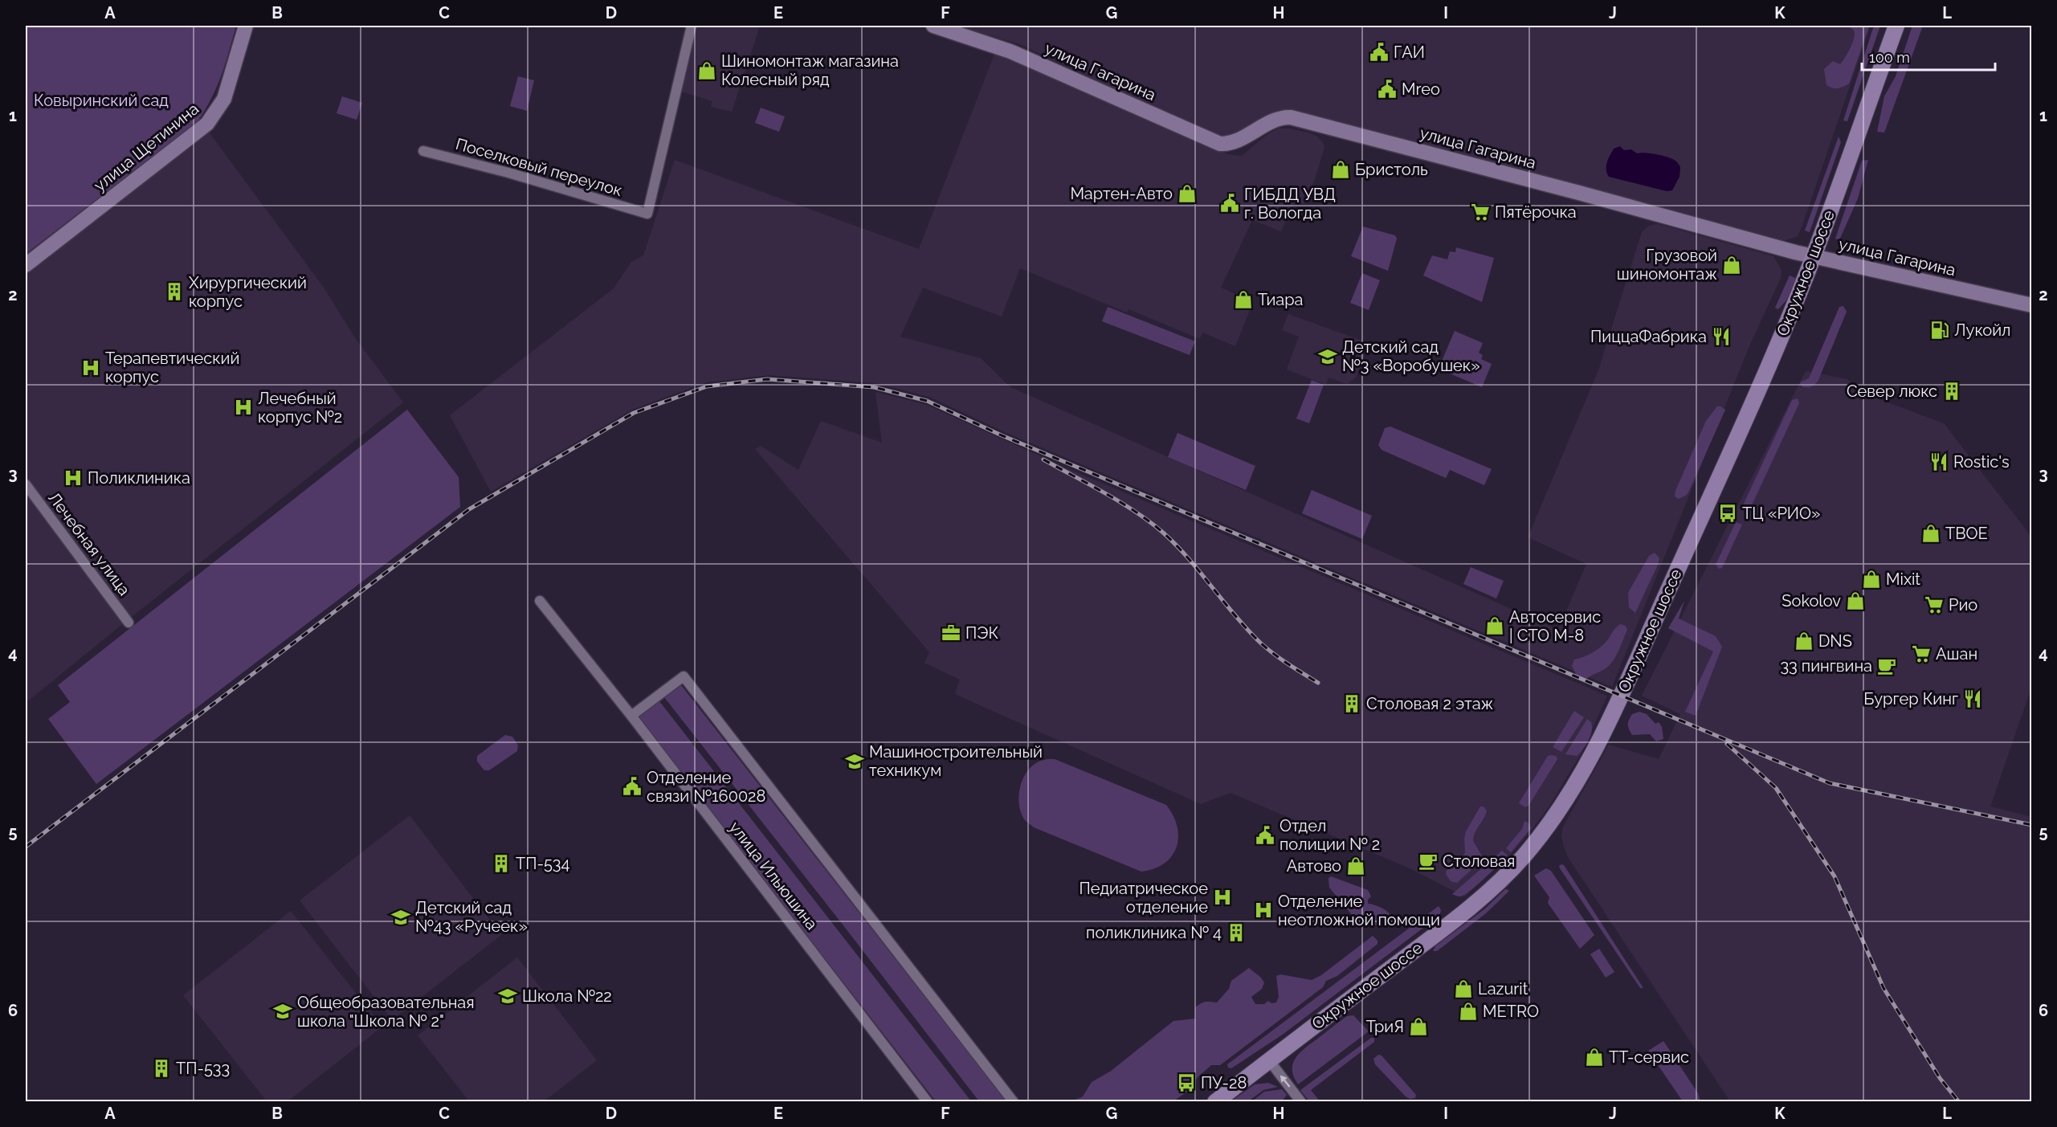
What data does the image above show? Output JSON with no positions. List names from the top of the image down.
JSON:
{
  "streets": {
    "main road": ["Окружное шоссе"],
    "street": [
      "улица Гагарина",
      "улица Щетинина",
      "Поселковый переулок",
      "Лечебная улица",
      "улица Ильюшина"
    ]
  },
  "crossings": [
    ["улица Гагарина", "Окружное шоссе"]
  ],
  "parks": ["Ковыринский сад"],
  "places": {
    "public building": [
      "ГАИ",
      "Mreo",
      "ГИБДД УВД г. Вологда",
      "Отделение связи №160028",
      "Отдел полиции № 2"
    ],
    "shop": [
      "Шиномонтаж магазина Колесный ряд",
      "Бристоль",
      "Мартен-Авто",
      "Грузовой шиномонтаж",
      "Тиара",
      "ТВОЕ",
      "Mixit",
      "Sokolov",
      "Автосервис | СТО М-8",
      "DNS",
      "Автово",
      "Lazurit",
      "METRO",
      "ТриЯ",
      "ТТ-сервис"
    ],
    "supermarket": ["Пятёрочка", "Рио", "Ашан"],
    "building": [
      "Хирургический корпус",
      "Север люкс",
      "Столовая 2 этаж",
      "ТП-534",
      "поликлиника № 4",
      "ТП-533"
    ],
    "fuel station": ["Лукойл"],
    "restaurant": ["ПиццаФабрика", "Rostic's", "Бургер Кинг"],
    "school or university": [
      "Детский сад №3 «Воробушек»",
      "Машиностроительный техникум",
      "Детский сад №43 «Ручеек»",
      "Школа №22",
      "Общеобразовательная школа \"Школа № 2\""
    ],
    "hospital": [
      "Терапевтический корпус",
      "Лечебный корпус №2",
      "Поликлиника",
      "Педиатрическое отделение",
      "Отделение неотложной помощи"
    ],
    "bus stop": ["ТЦ «РИО»", "ПУ-28"],
    "office": ["ПЭК"],
    "cafe": ["33 пингвина", "Столовая"]
  },
  "scale_bar": "100 m",
  "grid": {
    "columns": [
      "A",
      "B",
      "C",
      "D",
      "E",
      "F",
      "G",
      "H",
      "I",
      "J",
      "K",
      "L"
    ],
    "rows": [
      "1",
      "2",
      "3",
      "4",
      "5",
      "6"
    ]
  }
}
